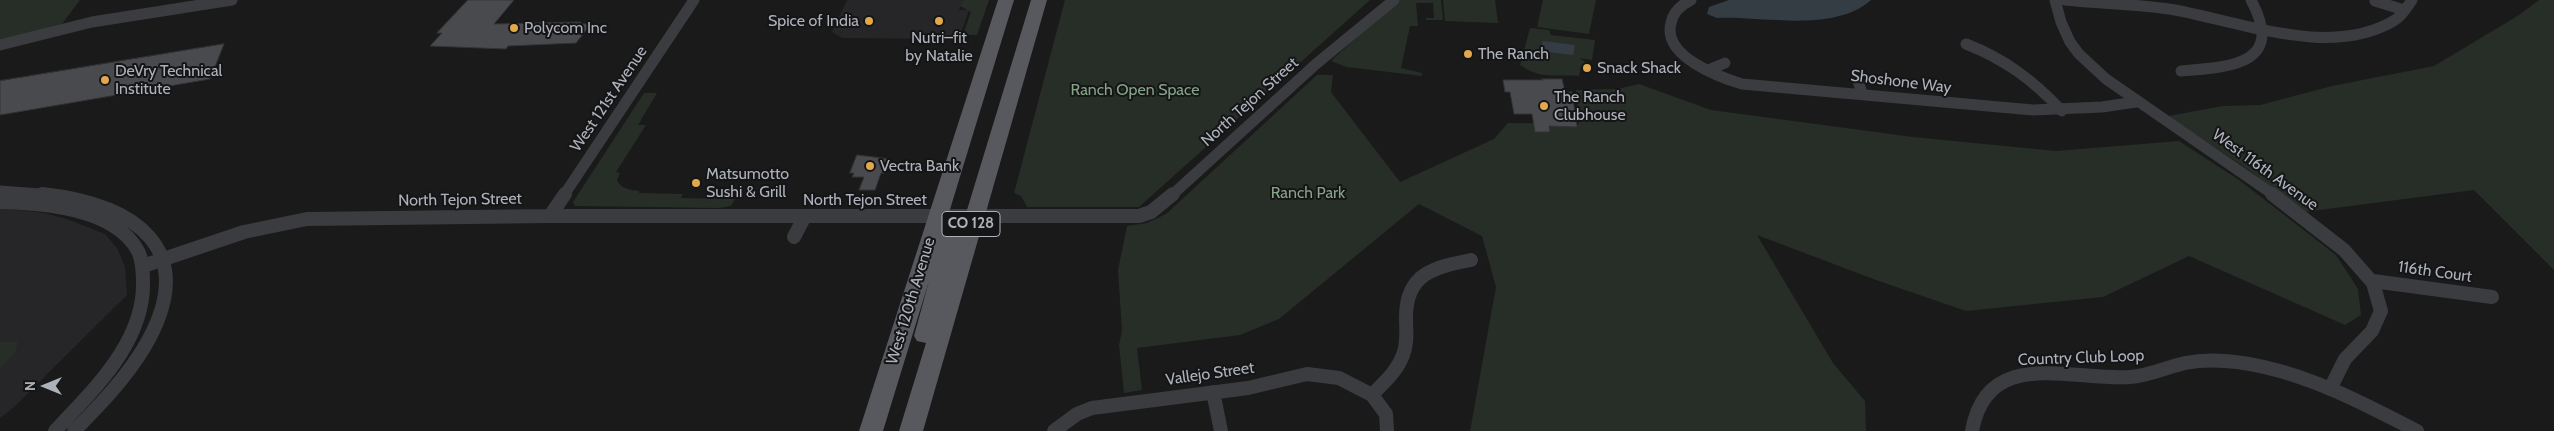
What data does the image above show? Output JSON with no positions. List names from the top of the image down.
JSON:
{
  "streets": {
    "main road": ["CO 128", "West 120th Avenue"],
    "street": [
      "Shoshone Way",
      "West 121st Avenue",
      "North Tejon Street",
      "West 116th Avenue",
      "116th Court",
      "Country Club Loop",
      "Vallejo Street"
    ]
  },
  "crossings": [
    ["Shoshone Way", "West 116th Avenue"],
    ["West 121st Avenue", "North Tejon Street"],
    ["North Tejon Street", "CO 128"],
    ["North Tejon Street", "West 120th Avenue"],
    ["West 116th Avenue", "116th Court"],
    ["West 116th Avenue", "Country Club Loop"]
  ],
  "parks": ["Ranch Open Space", "Ranch Park"],
  "places": [
    "Spice of India",
    "Nutri–fit by Natalie",
    "Polycom Inc",
    "The Ranch",
    "Snack Shack",
    "DeVry Technical Institute",
    "The Ranch Clubhouse",
    "Vectra Bank",
    "Matsumotto Sushi & Grill"
  ],
  "north": "left"
}
